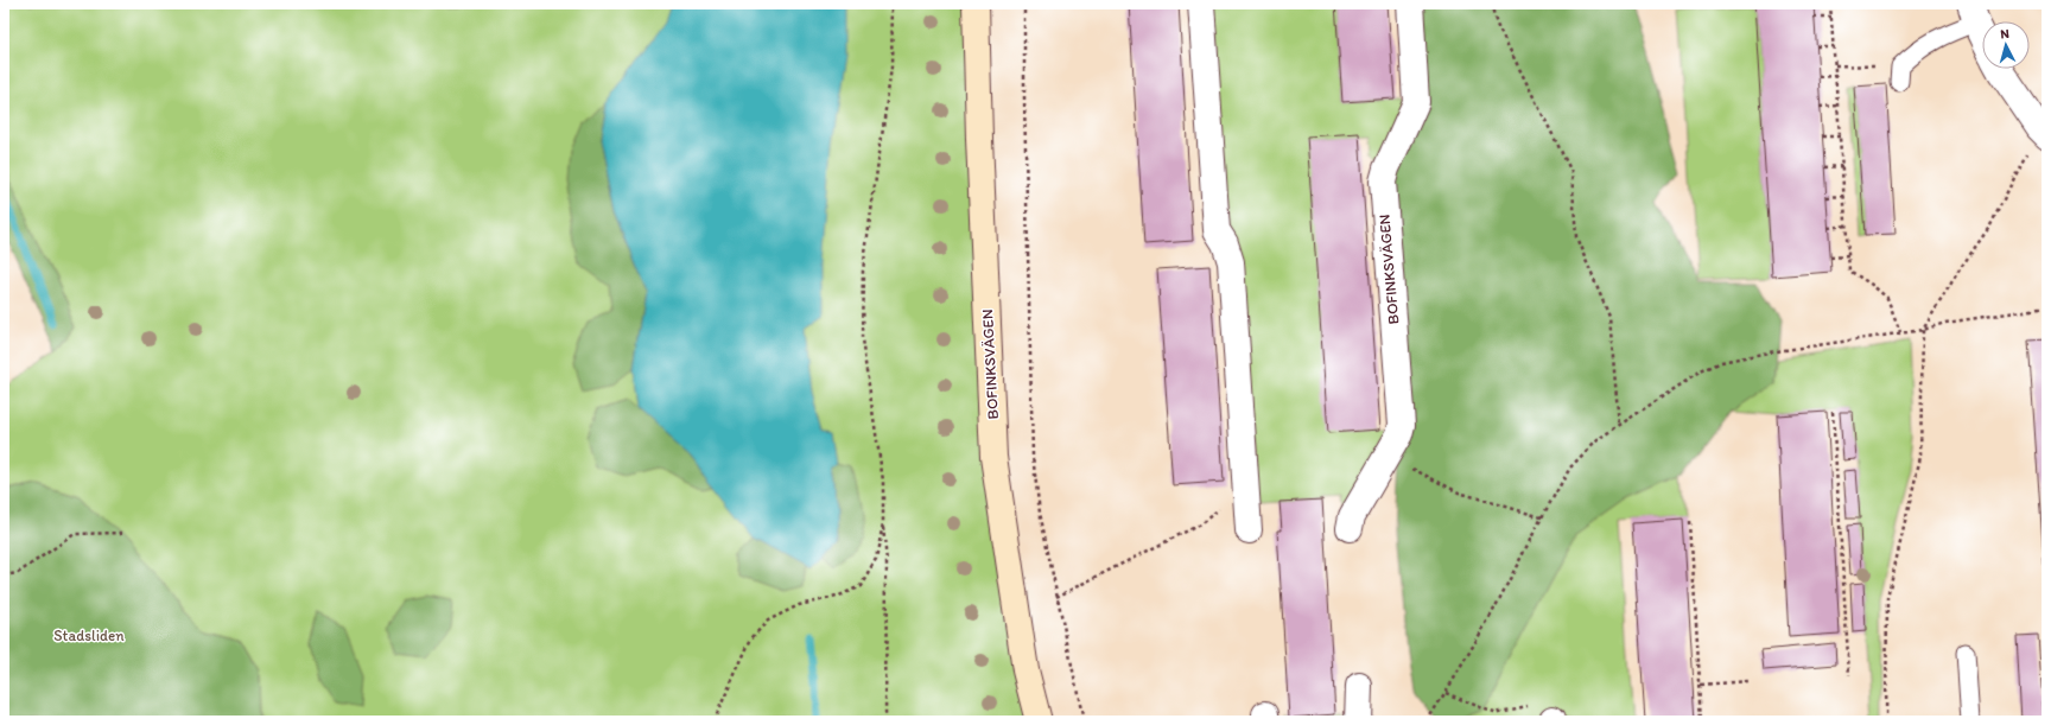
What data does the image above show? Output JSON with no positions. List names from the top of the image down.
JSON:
{
  "streets": {
    "street": ["BOFINKSVÄGEN"]
  },
  "parks": ["Stadsliden"],
  "north": "top"
}
